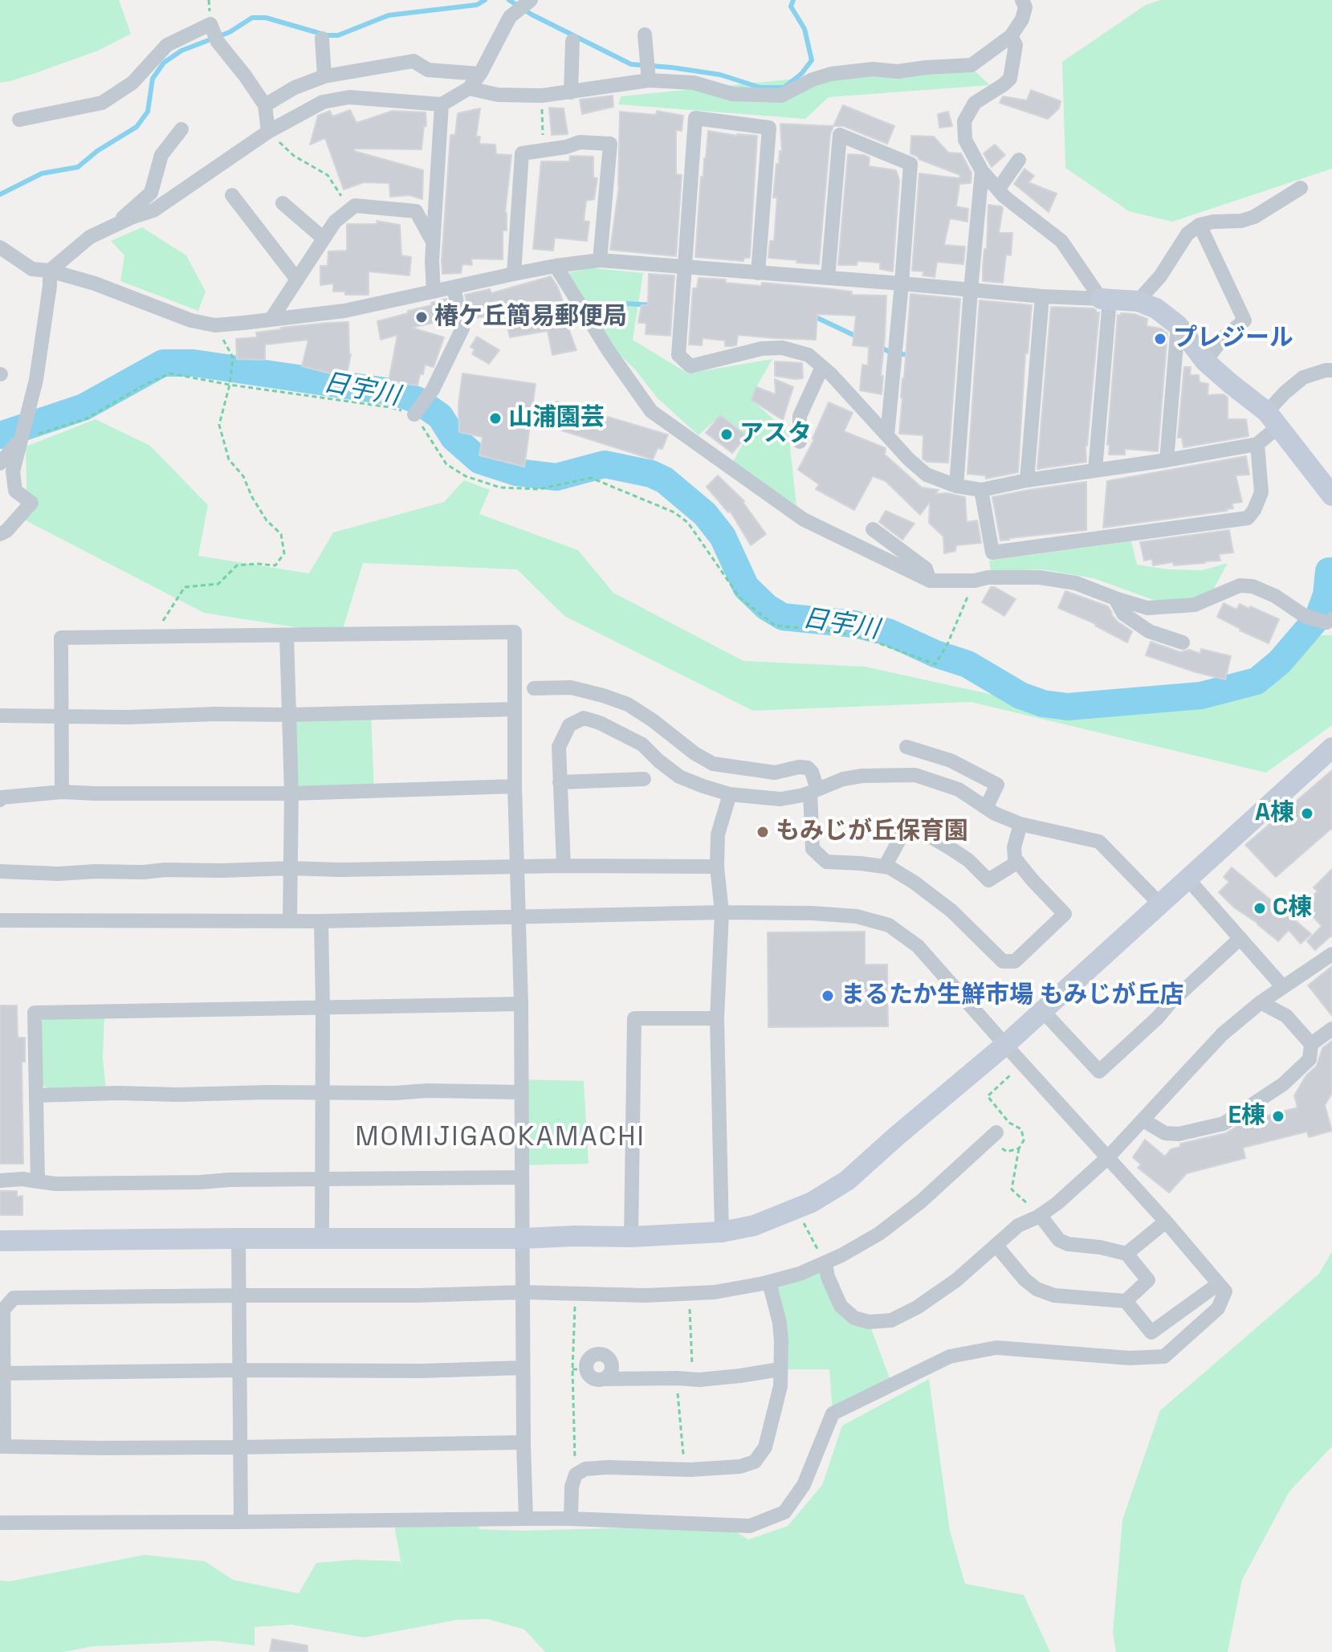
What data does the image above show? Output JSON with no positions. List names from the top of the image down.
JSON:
{
  "districts": ["MOMIJIGAOKAMACHI"],
  "water": ["日宇川"],
  "places": [
    "椿ケ丘簡易郵便局",
    "プレジール",
    "山浦園芸",
    "アスタ",
    "A棟",
    "もみじが丘保育園",
    "C棟",
    "まるたか生鮮市場 もみじが丘店",
    "E棟"
  ]
}
